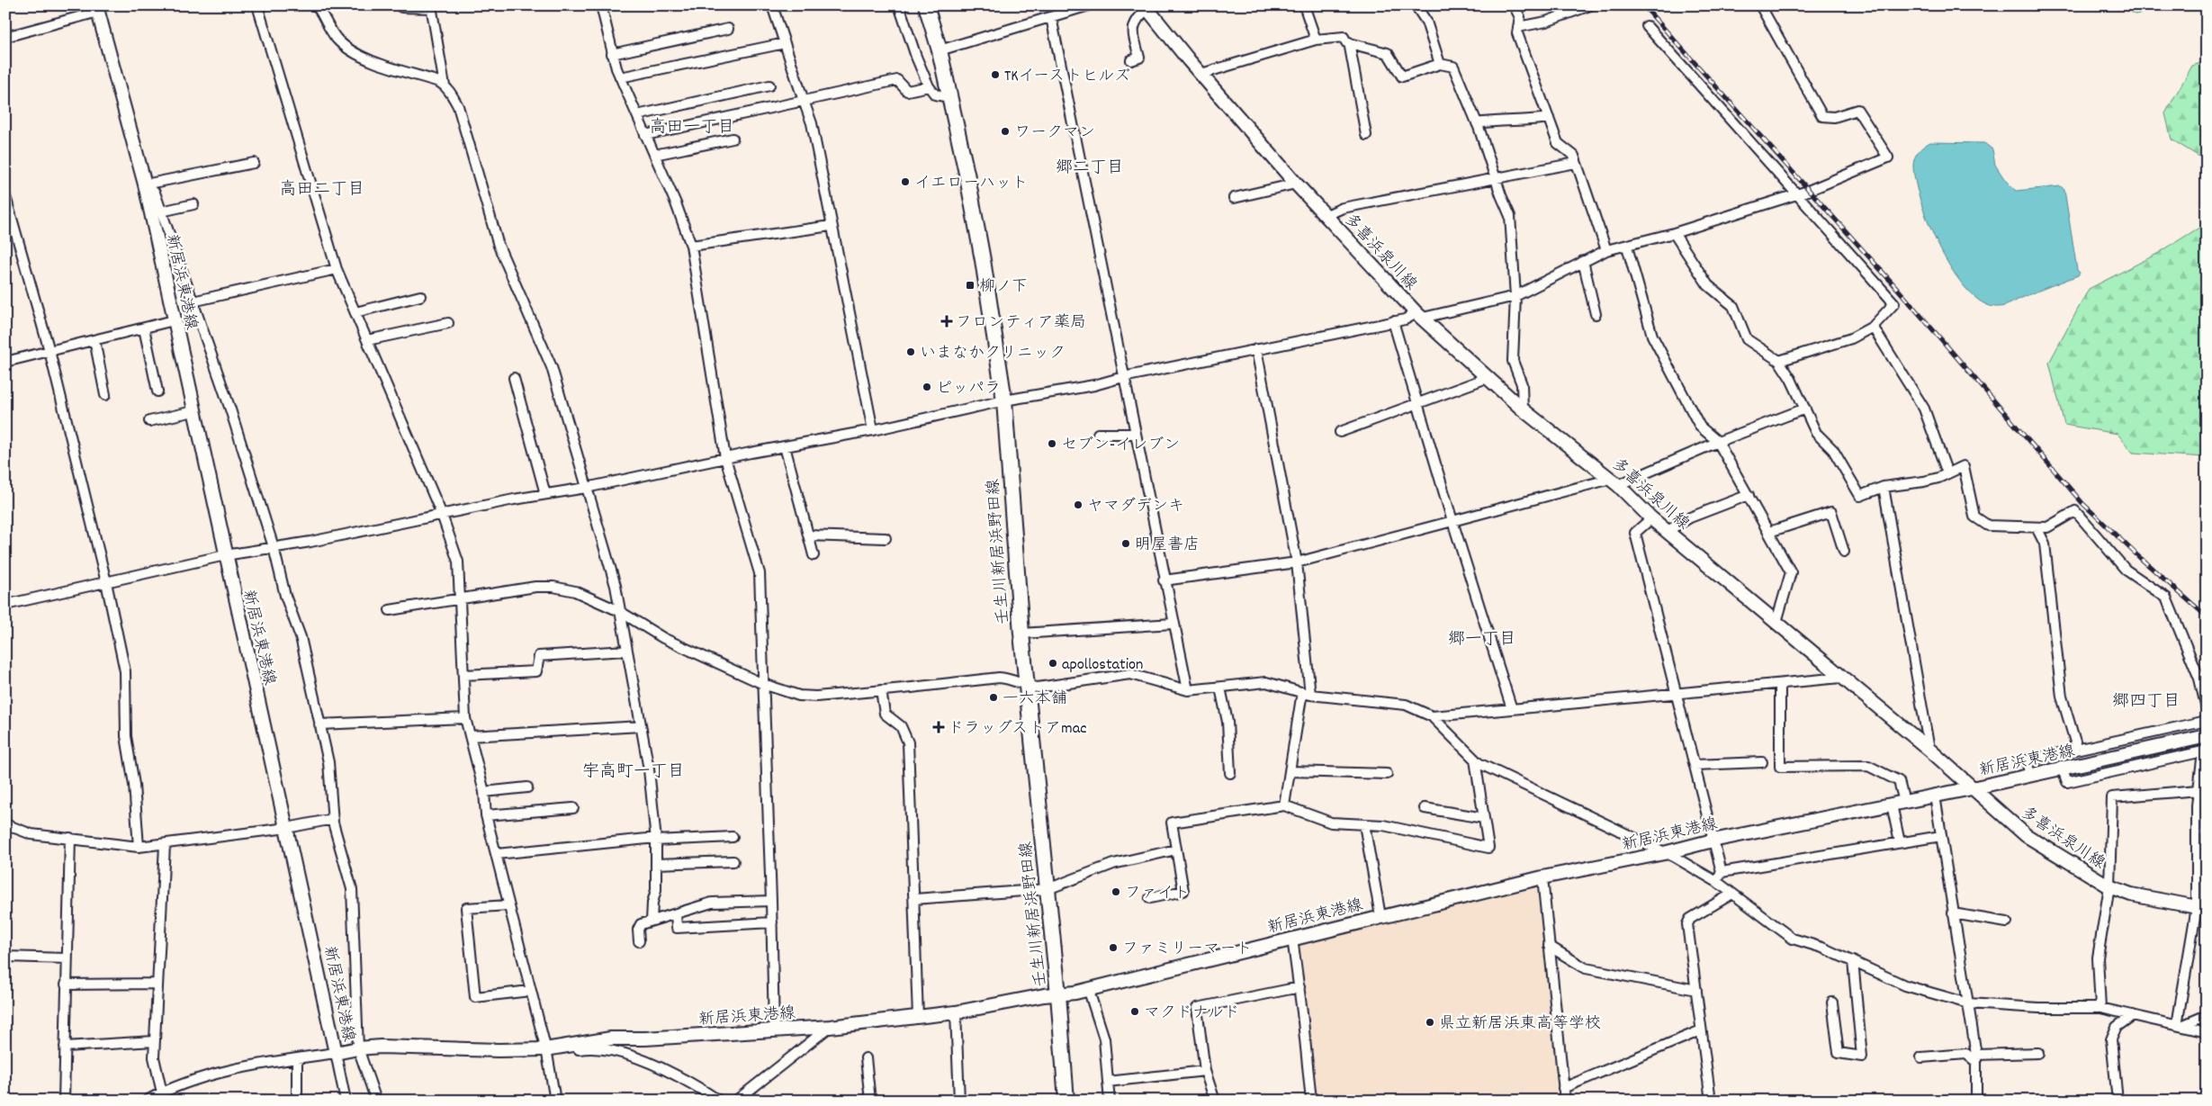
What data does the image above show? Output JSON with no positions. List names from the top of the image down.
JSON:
{
  "streets": {
    "main road": ["多喜浜泉川線", "新居浜東港線", "壬生川新居浜野田線"]
  },
  "crossings": [
    ["多喜浜泉川線", "新居浜東港線"],
    ["新居浜東港線", "壬生川新居浜野田線"]
  ],
  "districts": [
    "高田一丁目",
    "郷二丁目",
    "高田二丁目",
    "郷一丁目",
    "郷四丁目",
    "宇高町一丁目"
  ],
  "places": {
    "other": [
      "TKイーストヒルズ",
      "ワークマン",
      "イエローハット",
      "いまなかクリニック",
      "ピッパラ",
      "セブン-イレブン",
      "ヤマダデンキ",
      "明屋書店",
      "apollostation",
      "一六本舗",
      "ファイト",
      "ファミリーマート",
      "マクドナルド",
      "県立新居浜東高等学校"
    ],
    "transit": ["柳ノ下"],
    "health": ["フロンティア薬局", "ドラッグストアmac"]
  }
}
